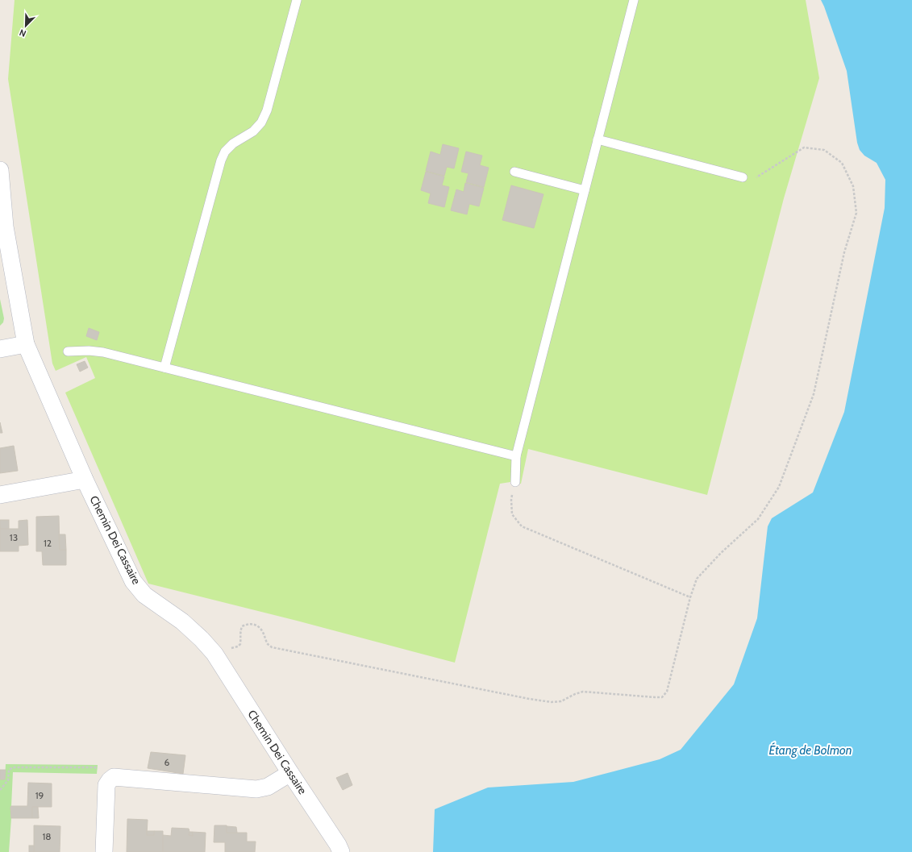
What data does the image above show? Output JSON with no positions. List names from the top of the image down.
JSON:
{
  "streets": {
    "street": ["Chemin Dei Cassaire"]
  },
  "water": ["Étang de Bolmon"],
  "house_numbers": [
    "13",
    "12",
    "6",
    "19",
    "18"
  ],
  "north": "bottom left"
}
